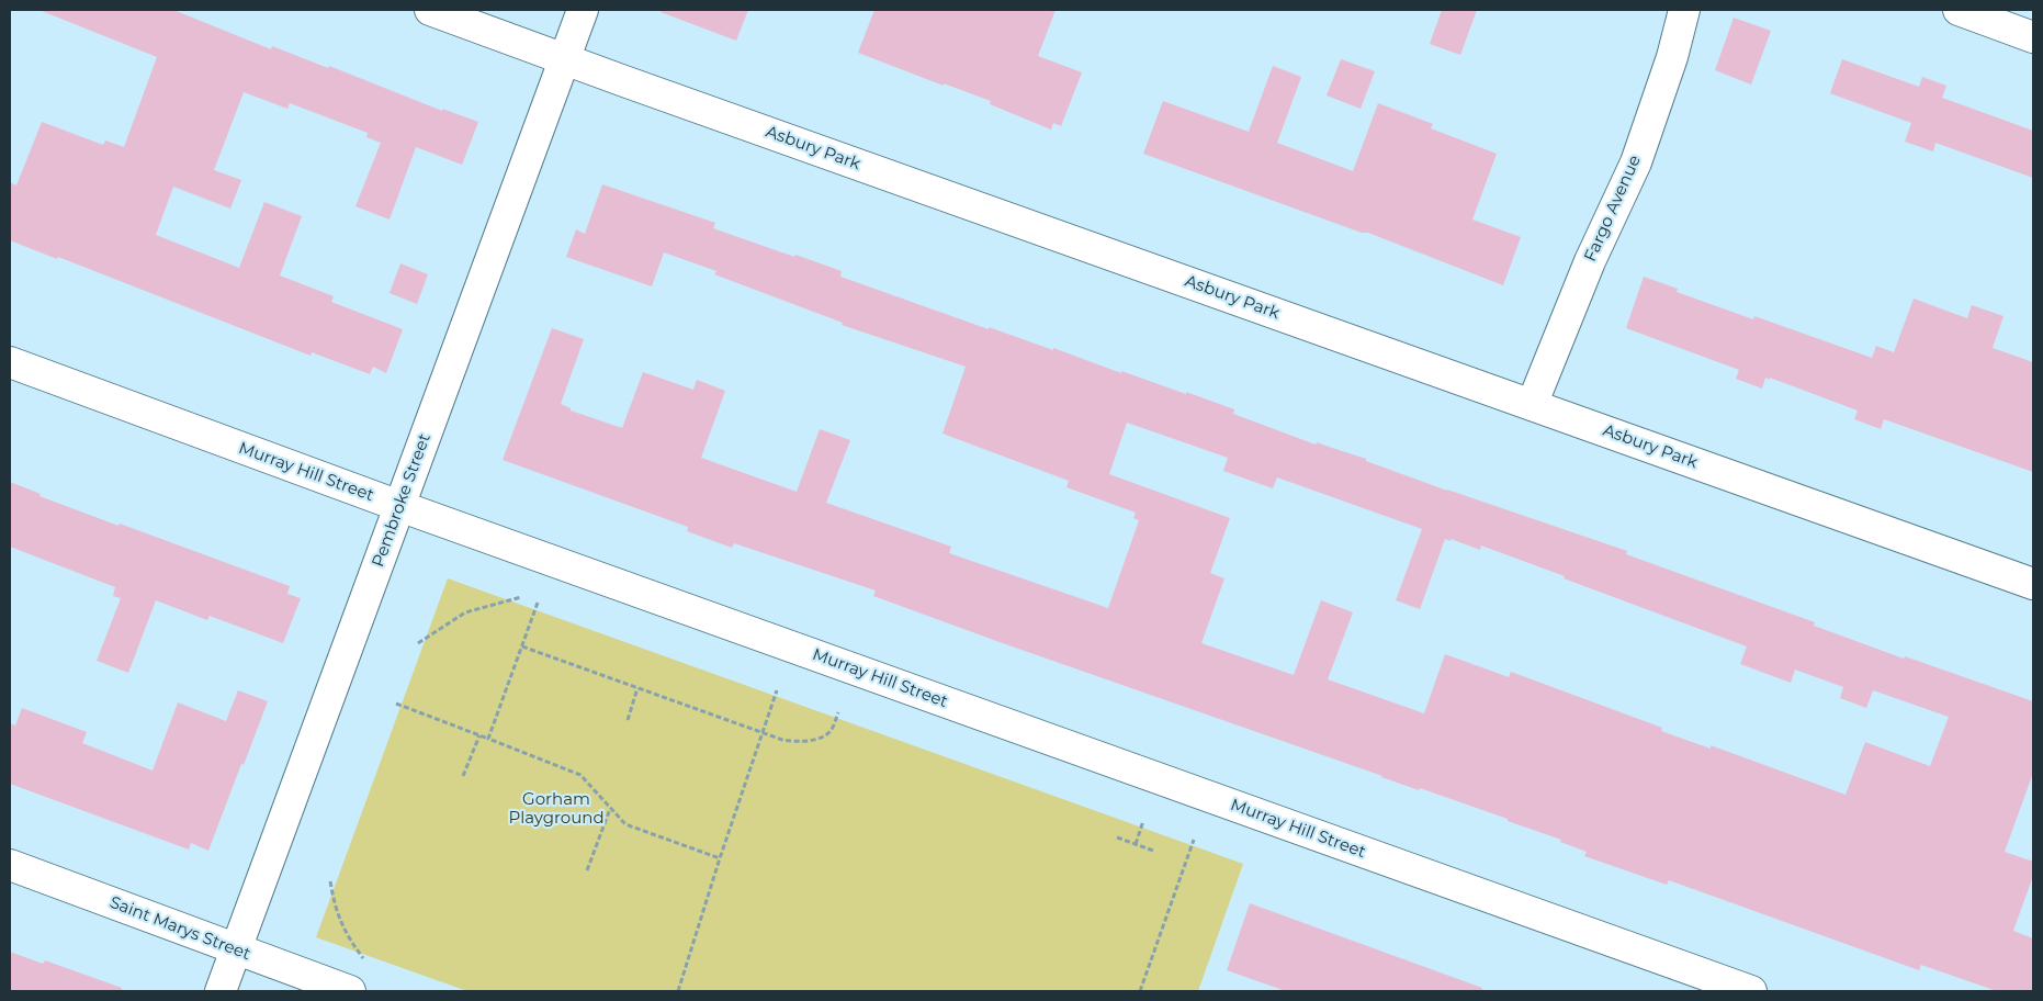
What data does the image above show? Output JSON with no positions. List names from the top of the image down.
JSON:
{
  "streets": {
    "street": [
      "Asbury Park",
      "Fargo Avenue",
      "Murray Hill Street",
      "Pembroke Street",
      "Saint Marys Street"
    ]
  },
  "crossings": [
    ["Asbury Park", "Fargo Avenue"],
    ["Asbury Park", "Pembroke Street"],
    ["Murray Hill Street", "Pembroke Street"],
    ["Pembroke Street", "Saint Marys Street"]
  ],
  "parks": ["Gorham Playground"]
}
